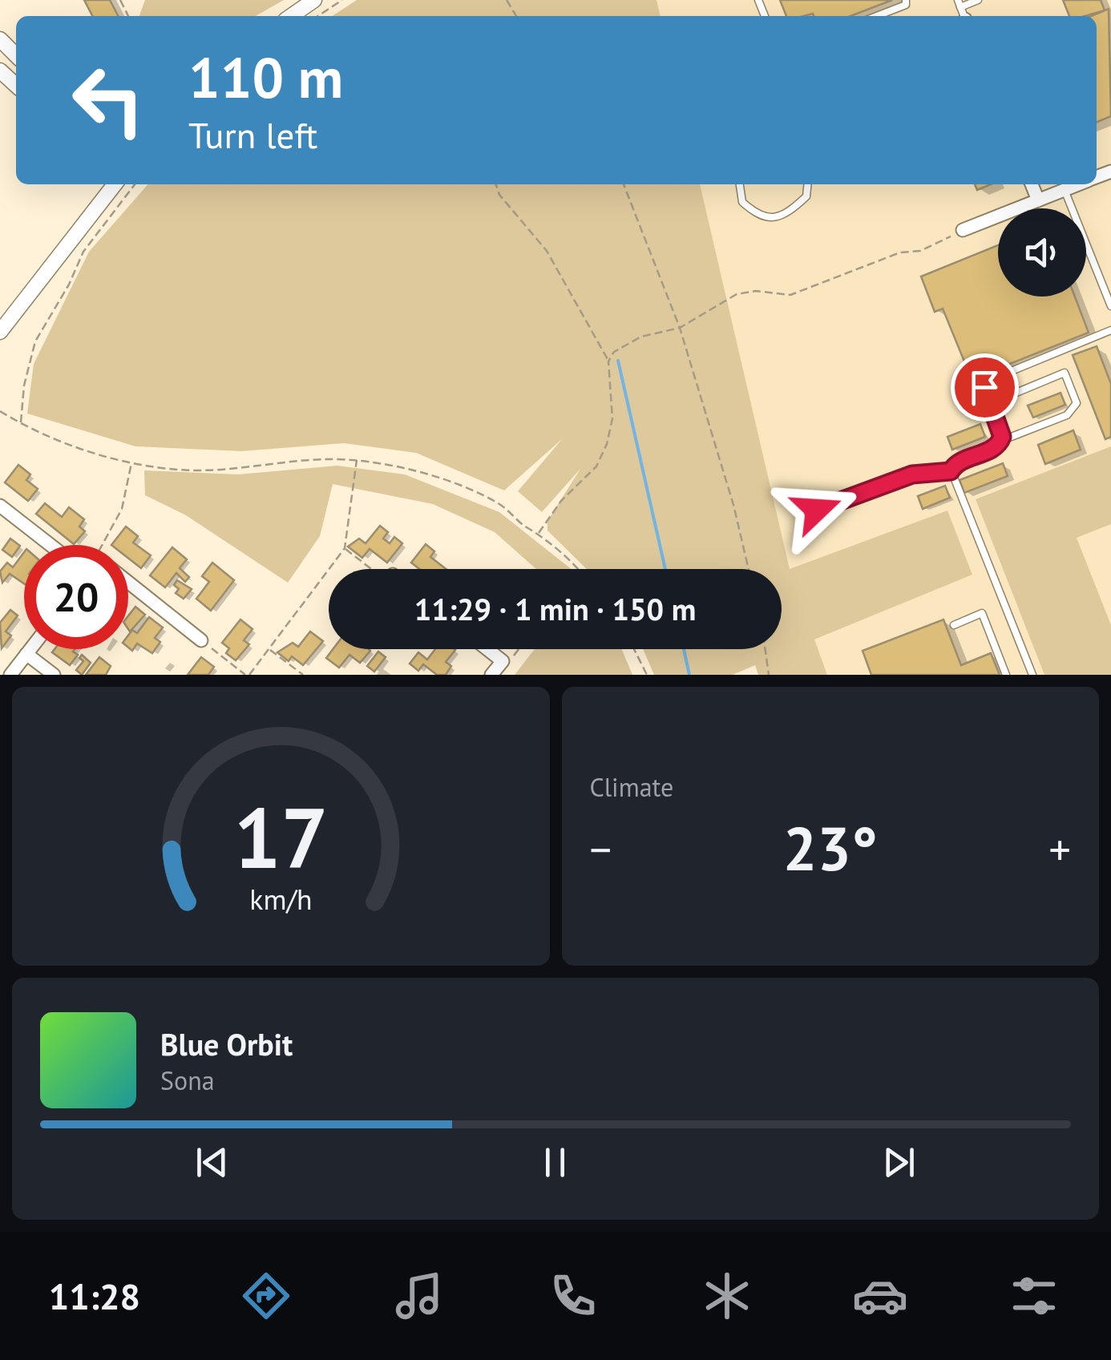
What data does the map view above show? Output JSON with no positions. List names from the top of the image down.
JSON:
{
  "page": {
    "turn": ["110 m", "Turn left"],
    "limit": "20",
    "trip": "11:29 · 1 min · 150 m",
    "tile": "Climate",
    "heat": ["−", "23°", "+"],
    "song": ["Blue Orbit", "Sona"],
    "tabs": "11:28",
    "gauge": ["17", "km/h"]
  }
}
